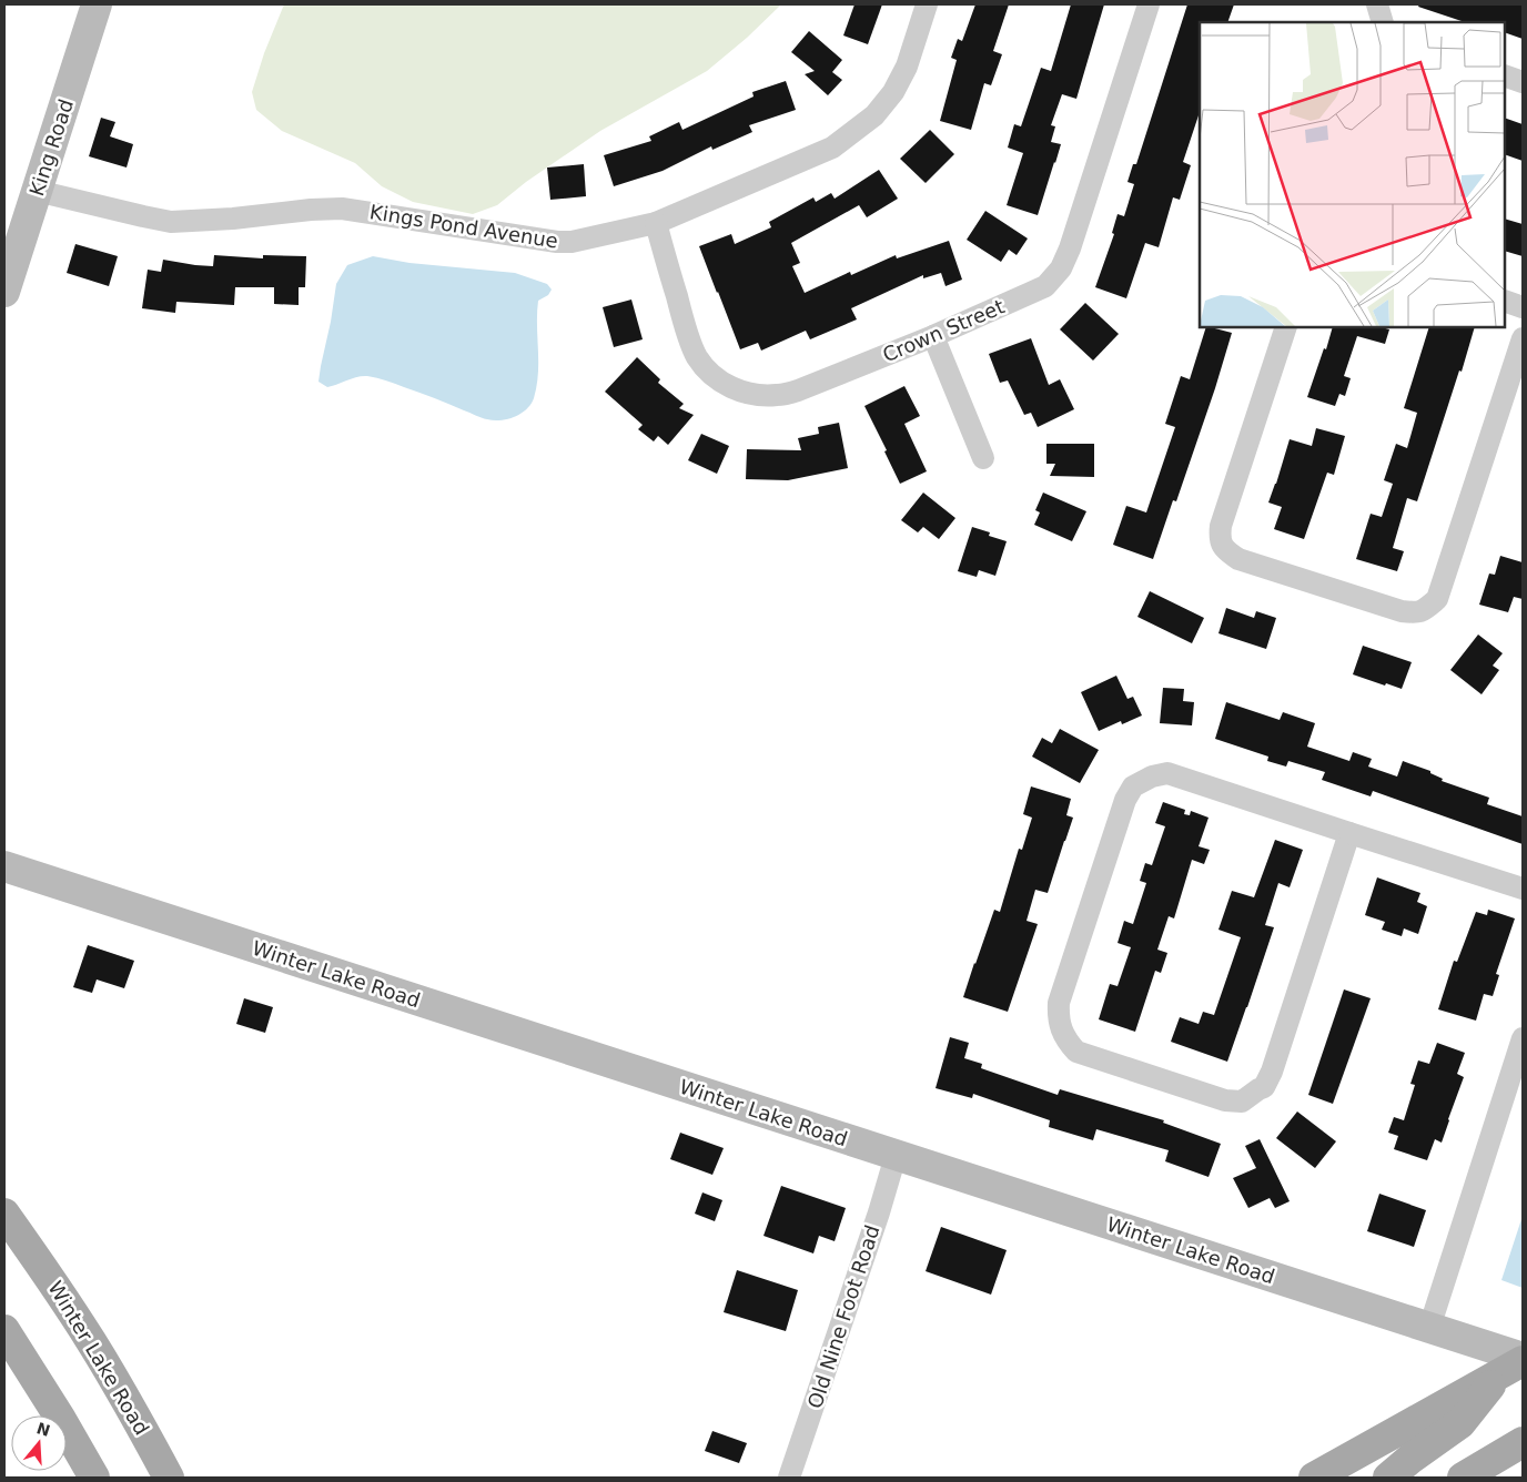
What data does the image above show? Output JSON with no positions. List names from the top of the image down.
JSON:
{
  "streets": {
    "main road": ["Winter Lake Road"],
    "street": [
      "King Road",
      "Kings Pond Avenue",
      "Crown Street",
      "Old Nine Foot Road"
    ]
  },
  "crossings": [
    ["King Road", "Kings Pond Avenue"],
    ["Kings Pond Avenue", "Crown Street"],
    ["Winter Lake Road", "Old Nine Foot Road"]
  ],
  "north": "top"
}
